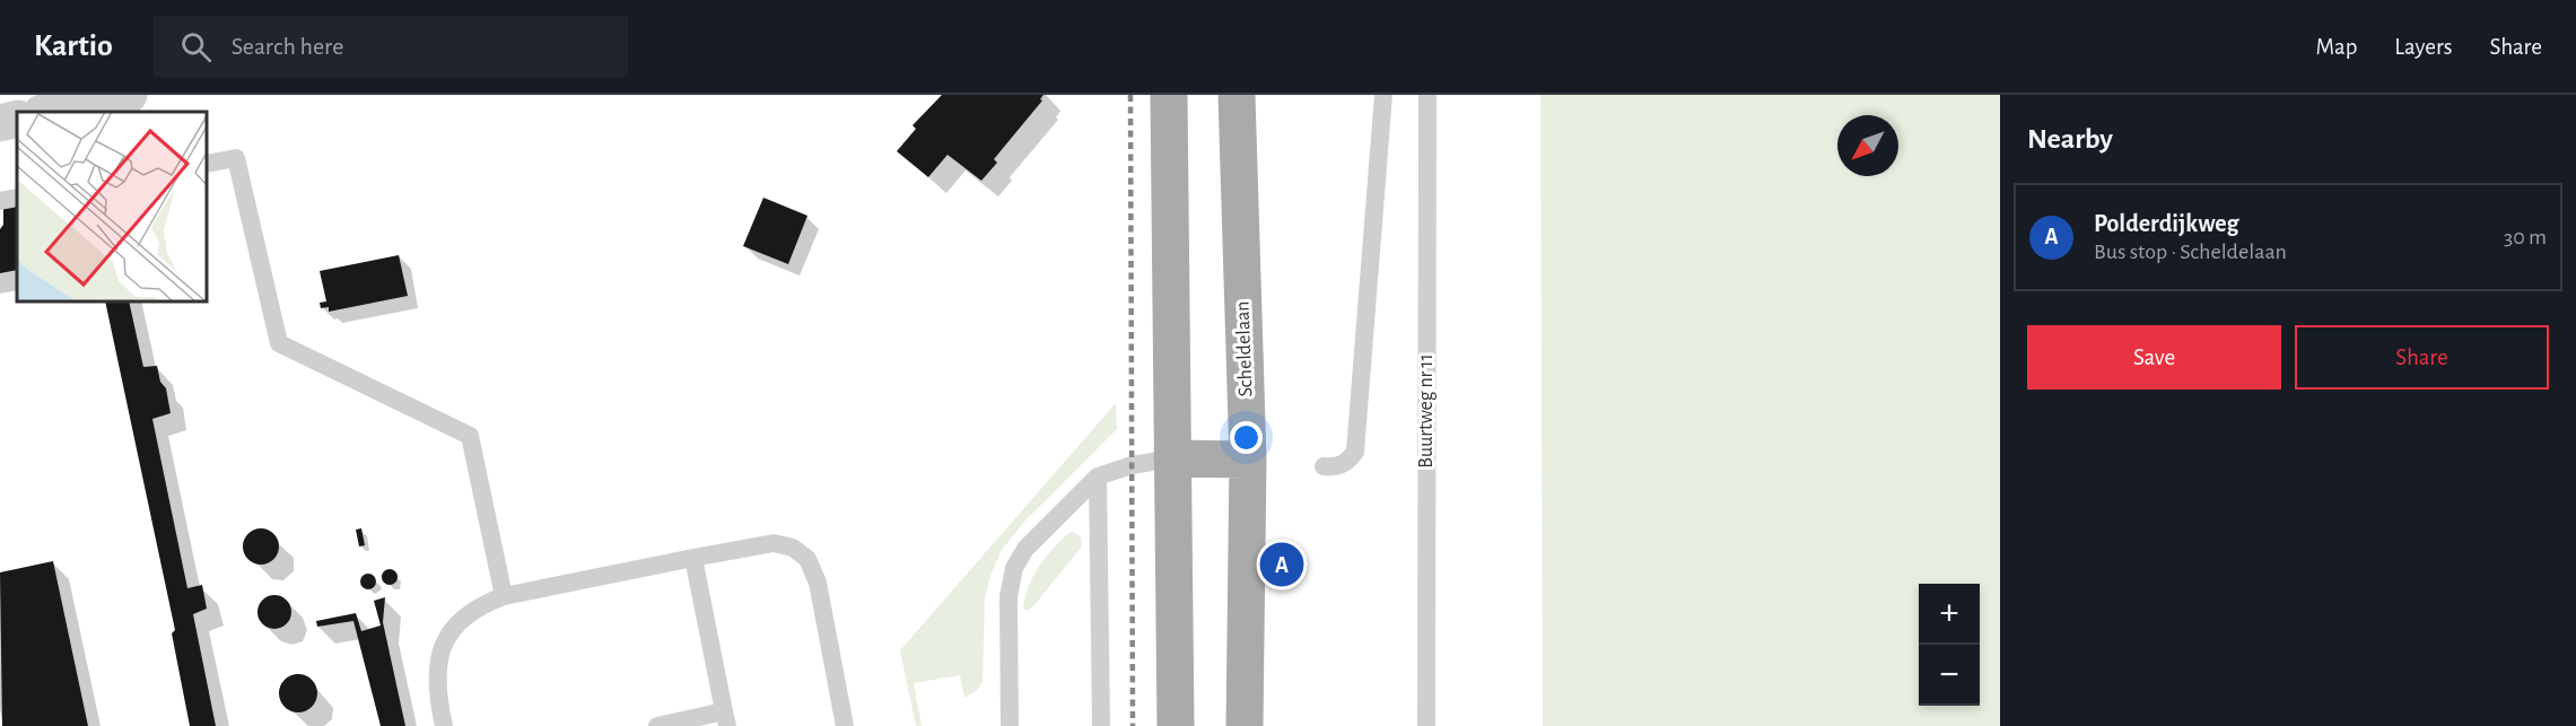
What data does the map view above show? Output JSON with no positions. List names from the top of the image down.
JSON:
{
  "streets": {
    "main road": ["Scheldelaan"],
    "lane": ["Buurtweg nr 11"]
  },
  "north": "bottom left",
  "page": {
    "header": "Kartio",
    "search": "Search here",
    "nav": ["Map", "Layers", "Share"],
    "heading": "Nearby",
    "list": [
      {
        "mark": "A",
        "name": "Polderdijkweg",
        "note": "Bus stop · Scheldelaan",
        "value": "30 m"
      }
    ],
    "buttons": ["Save", "Share"],
    "pins": "A",
    "map_buttons": ["+", "−"]
  }
}
